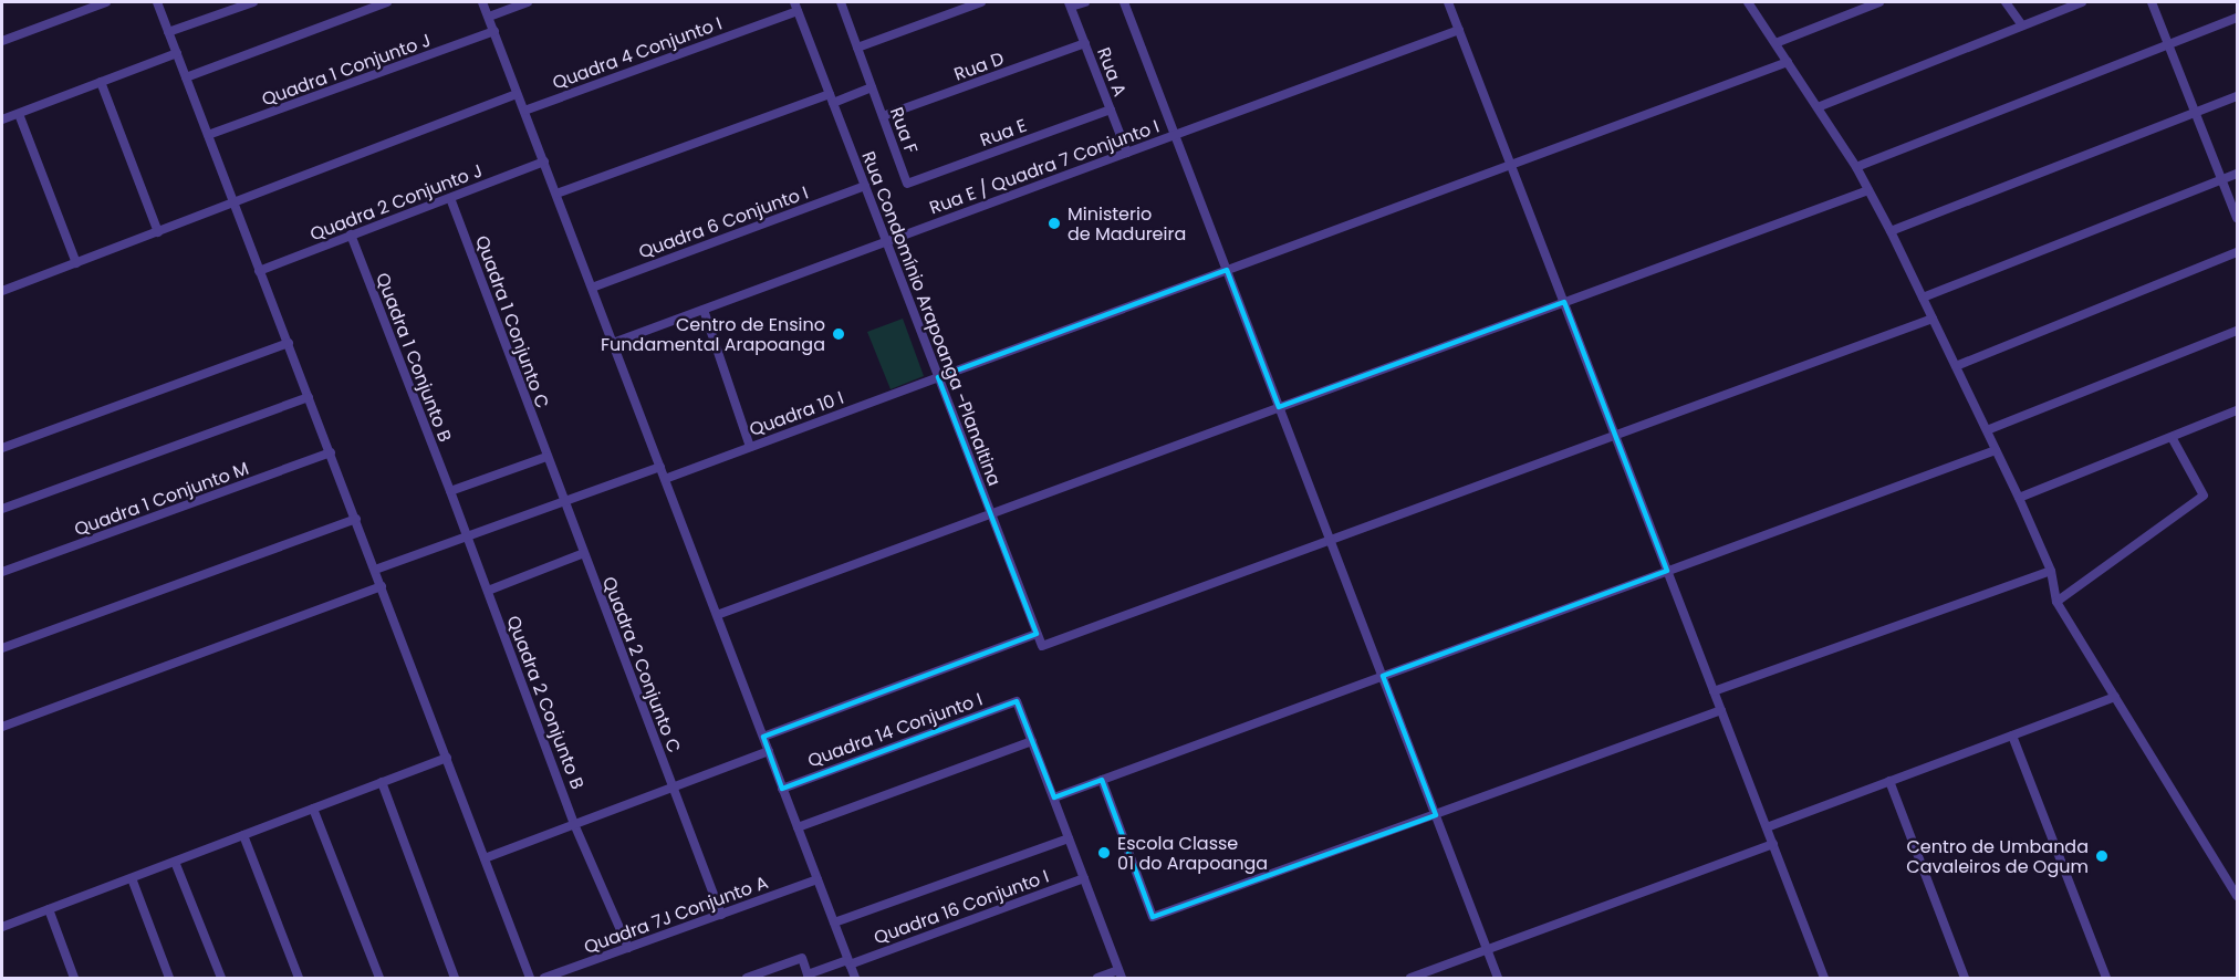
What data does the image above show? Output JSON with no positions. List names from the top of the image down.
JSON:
{
  "streets": {
    "street": [
      "Quadra 4 Conjunto I",
      "Rua D",
      "Quadra 1 Conjunto J",
      "Rua A",
      "Rua F",
      "Rua E",
      "Rua E / Quadra 7 Conjunto I",
      "Quadra 2 Conjunto J",
      "Quadra 6 Conjunto I",
      "Rua Condomínio Arapoanga -Planaltina",
      "Quadra 1 Conjunto C",
      "Quadra 1 Conjunto B",
      "Quadra 10 I",
      "Quadra 1 Conjunto M",
      "Quadra 2 Conjunto C",
      "Quadra 2 Conjunto B",
      "Quadra 14 Conjunto I",
      "Quadra 16 Conjunto I",
      "Quadra 7J Conjunto A"
    ]
  },
  "crossings": [
    ["Quadra 4 Conjunto I", "Rua Condomínio Arapoanga -Planaltina"],
    ["Rua D", "Rua A"],
    ["Rua D", "Rua F"],
    ["Rua A", "Rua E"],
    ["Rua A", "Rua E / Quadra 7 Conjunto I"],
    ["Rua F", "Rua E"],
    ["Rua E / Quadra 7 Conjunto I", "Rua Condomínio Arapoanga -Planaltina"],
    ["Quadra 2 Conjunto J", "Quadra 1 Conjunto C"],
    ["Quadra 2 Conjunto J", "Quadra 1 Conjunto B"],
    ["Quadra 6 Conjunto I", "Rua Condomínio Arapoanga -Planaltina"],
    ["Rua Condomínio Arapoanga -Planaltina", "Quadra 10 I"],
    ["Quadra 1 Conjunto C", "Quadra 2 Conjunto C"],
    ["Quadra 1 Conjunto B", "Quadra 2 Conjunto B"],
    ["Quadra 2 Conjunto C", "Quadra 7J Conjunto A"],
    ["Quadra 2 Conjunto B", "Quadra 7J Conjunto A"]
  ],
  "places": [
    "Ministerio de Madureira",
    "Centro de Ensino Fundamental Arapoanga",
    "Escola Classe 01 do Arapoanga",
    "Centro de Umbanda Cavaleiros de Ogum"
  ]
}
